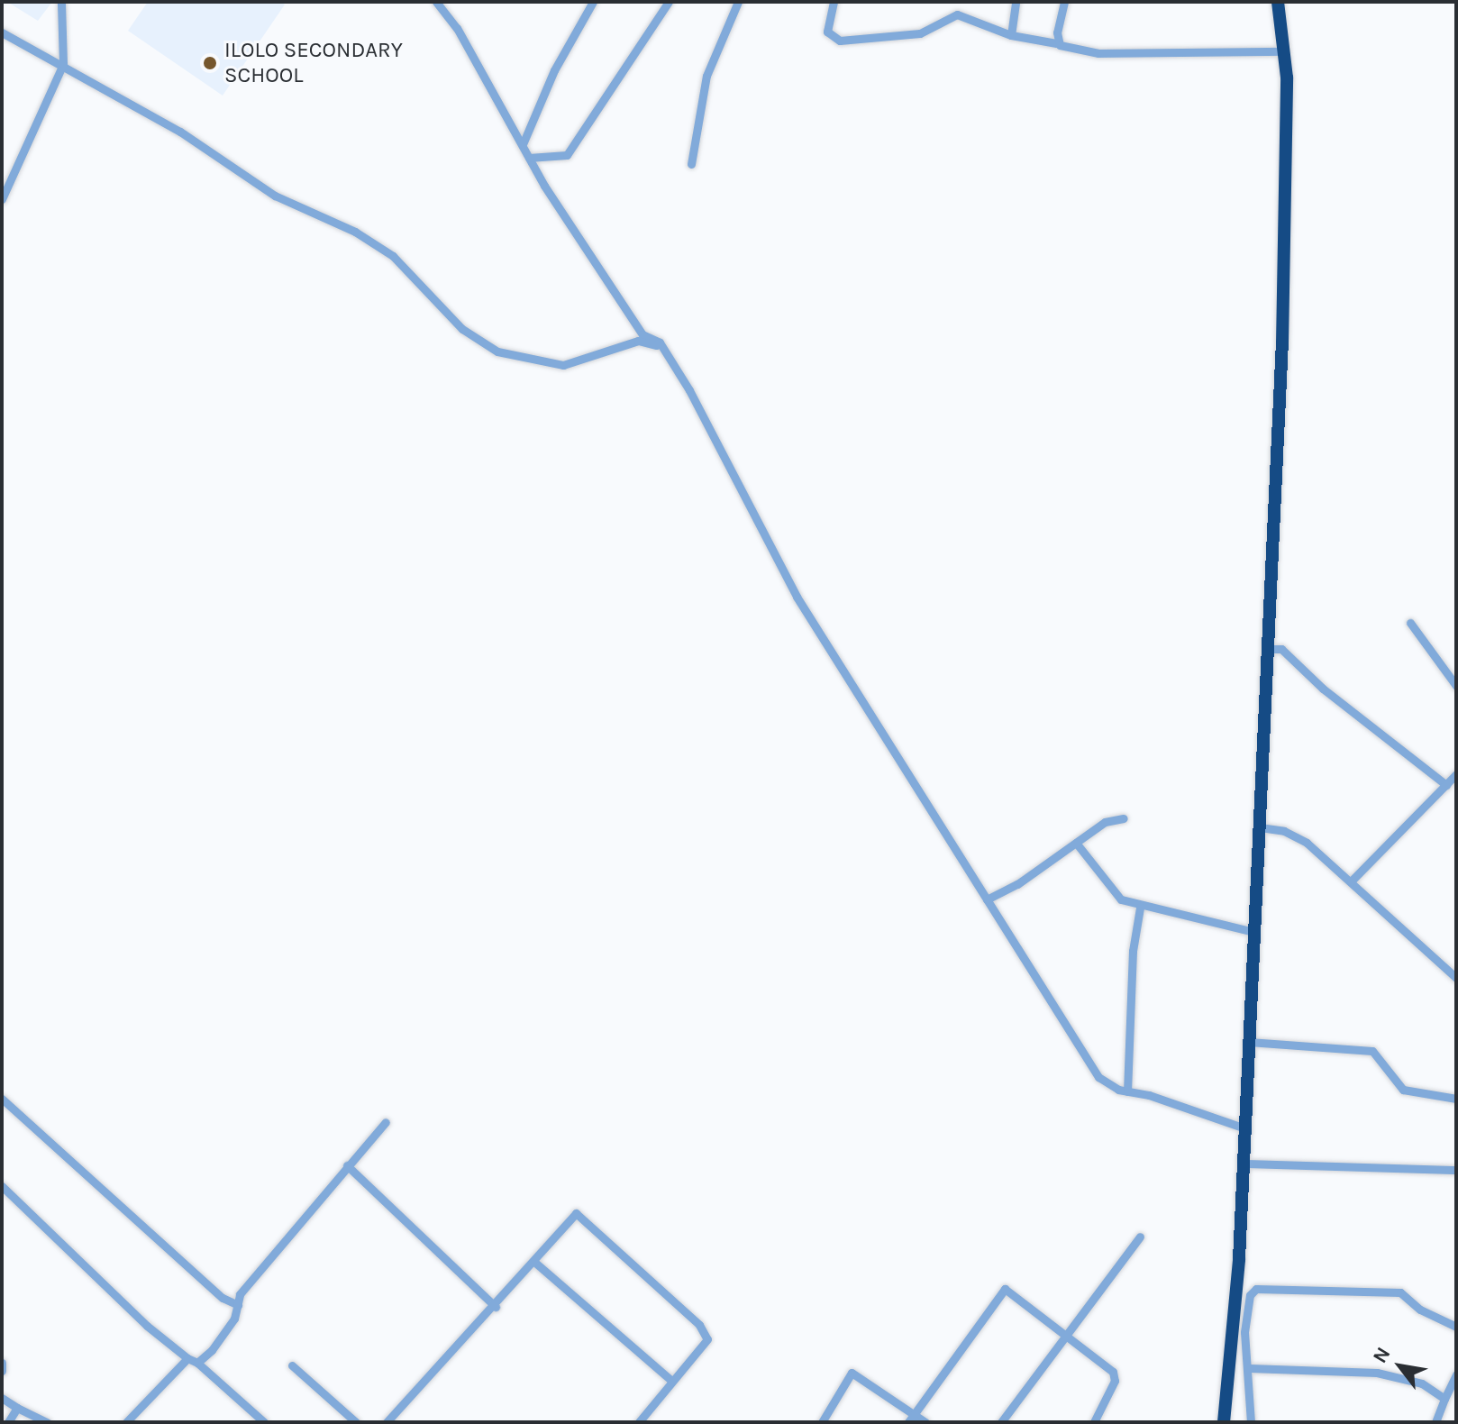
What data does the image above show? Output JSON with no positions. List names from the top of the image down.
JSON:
{
  "places": ["ILOLO SECONDARY SCHOOL"],
  "north": "top left"
}
